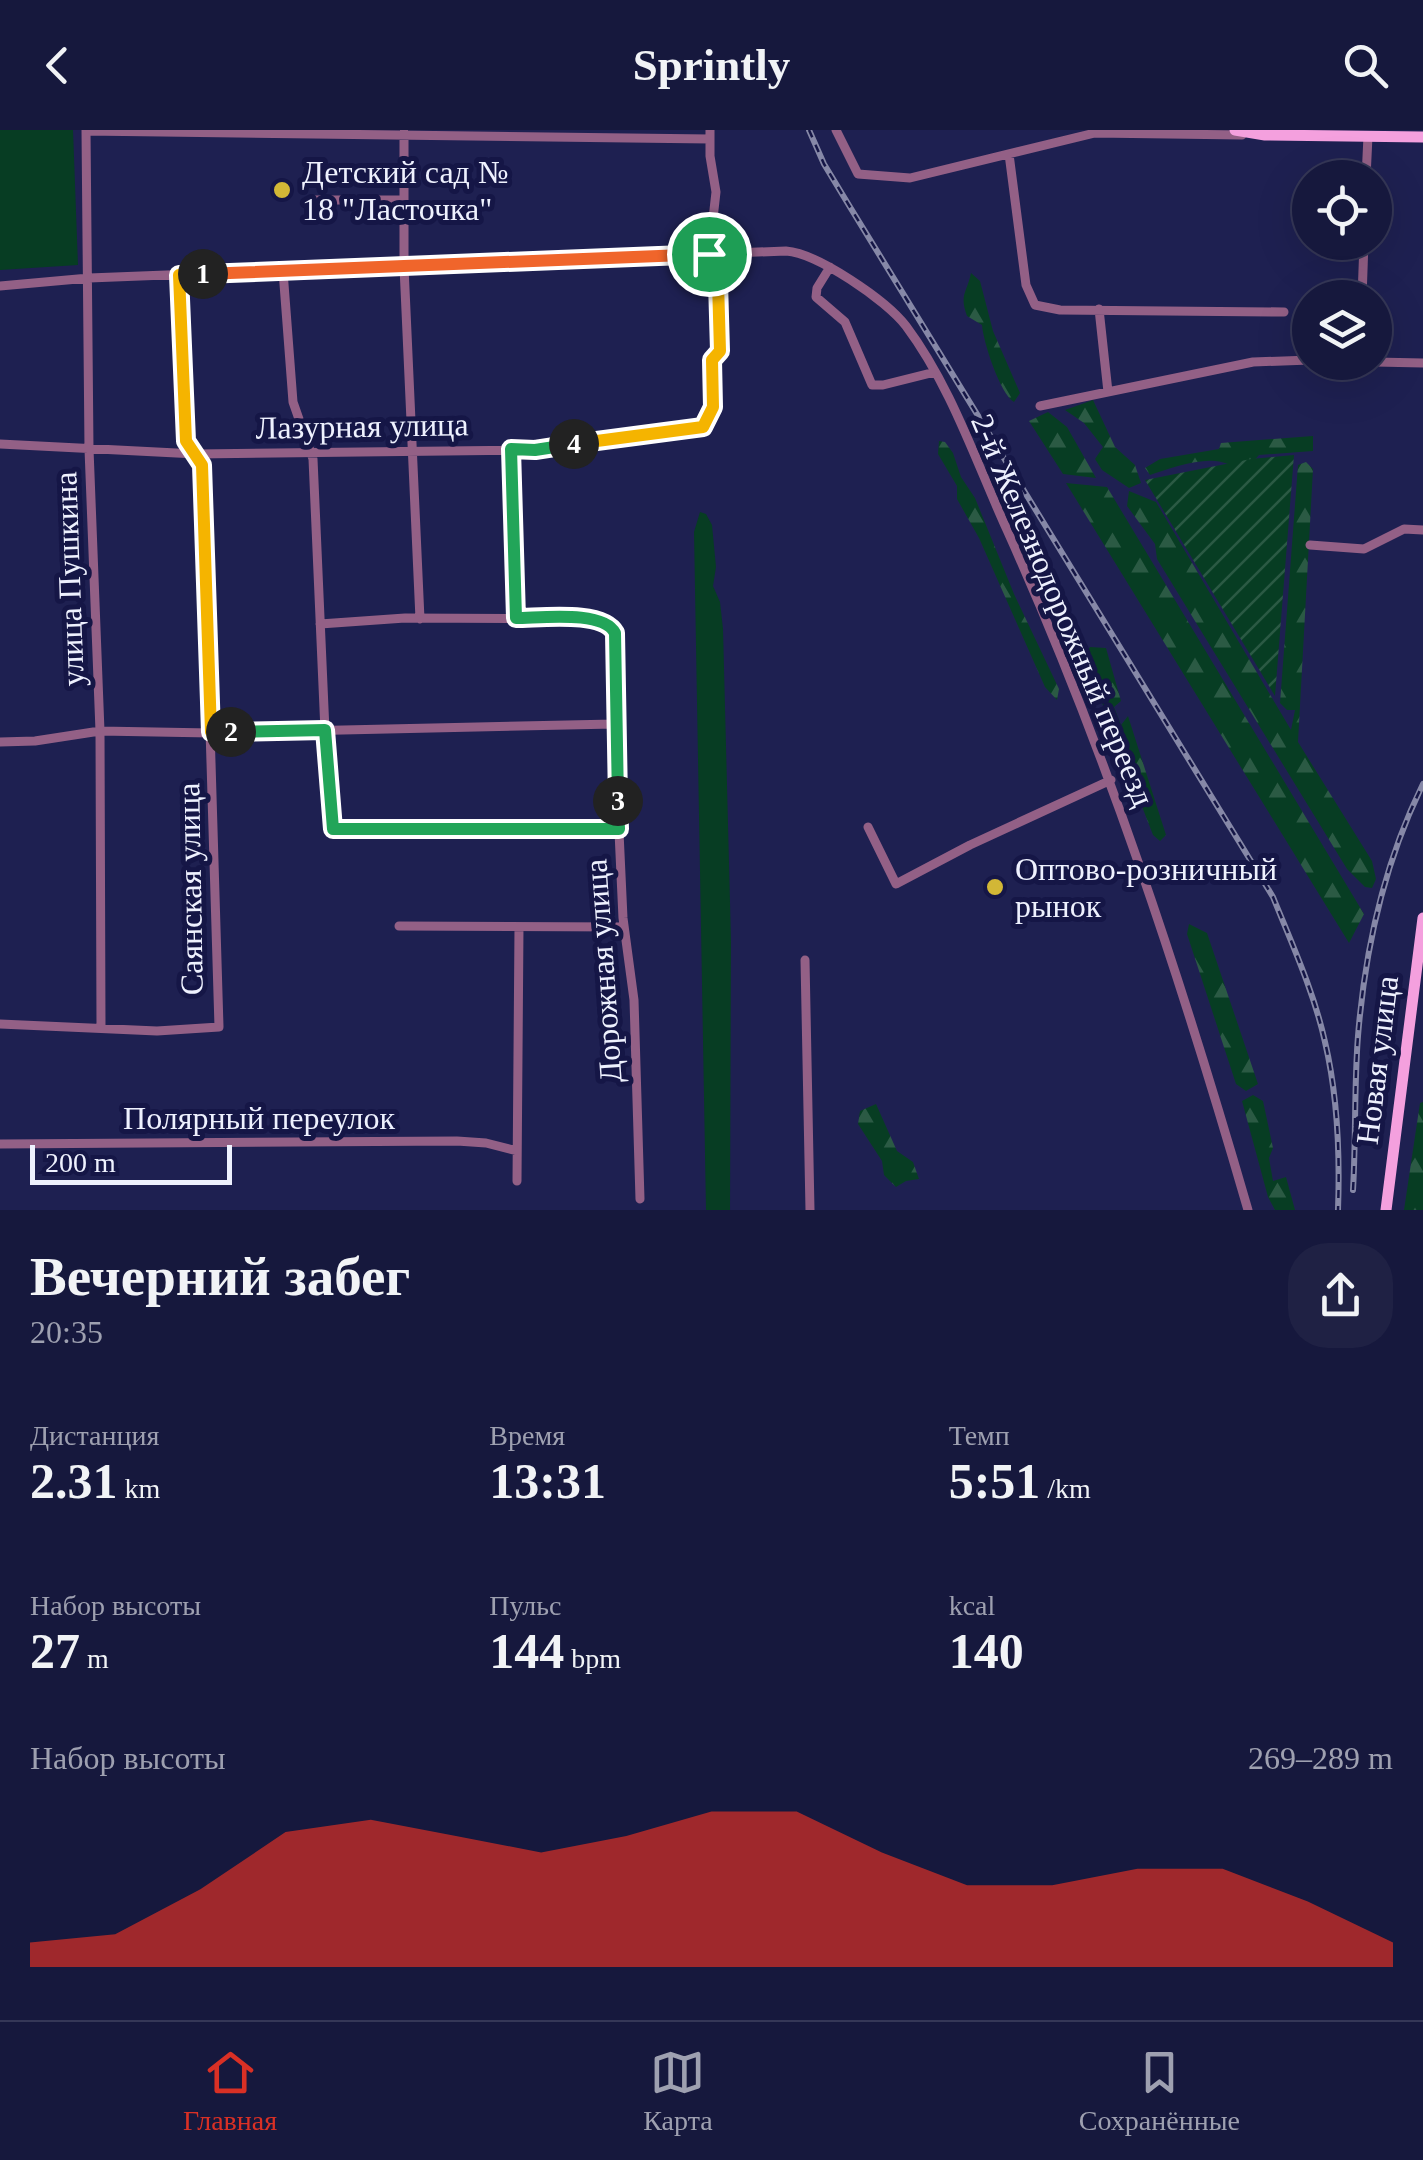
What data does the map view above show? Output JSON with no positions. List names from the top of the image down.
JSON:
{
  "streets": {
    "main road": ["Новая улица"],
    "street": [
      "Лазурная улица",
      "улица Пушкина",
      "2-й Железнодорожный переезд",
      "Саянская улица",
      "Дорожная улица",
      "Полярный переулок"
    ]
  },
  "crossings": [
    ["Лазурная улица", "улица Пушкина"],
    ["Лазурная улица", "2-й Железнодорожный переезд"],
    ["Лазурная улица", "Саянская улица"],
    ["улица Пушкина", "2-й Железнодорожный переезд"],
    ["улица Пушкина", "Саянская улица"],
    ["2-й Железнодорожный переезд", "Саянская улица"]
  ],
  "places": ["Детский сад № 18 \"Ласточка\"", "Оптово-розничный рынок"],
  "scale_bar": "200 m",
  "page": {
    "header": "Sprintly",
    "pins": [
      "1",
      "4",
      "2",
      "3"
    ],
    "scale": "200 m",
    "heading": ["Вечерний забег", "20:35"],
    "stats": [
      ["Дистанция", "2.31 km"],
      ["Время", "13:31"],
      ["Темп", "5:51 /km"],
      ["Набор высоты", "27 m"],
      ["Пульс", "144 bpm"],
      ["kcal", "140"]
    ],
    "chart": ["Набор высоты", "269–289 m"],
    "tabs": ["Главная", "Карта", "Сохранённые"]
  }
}
